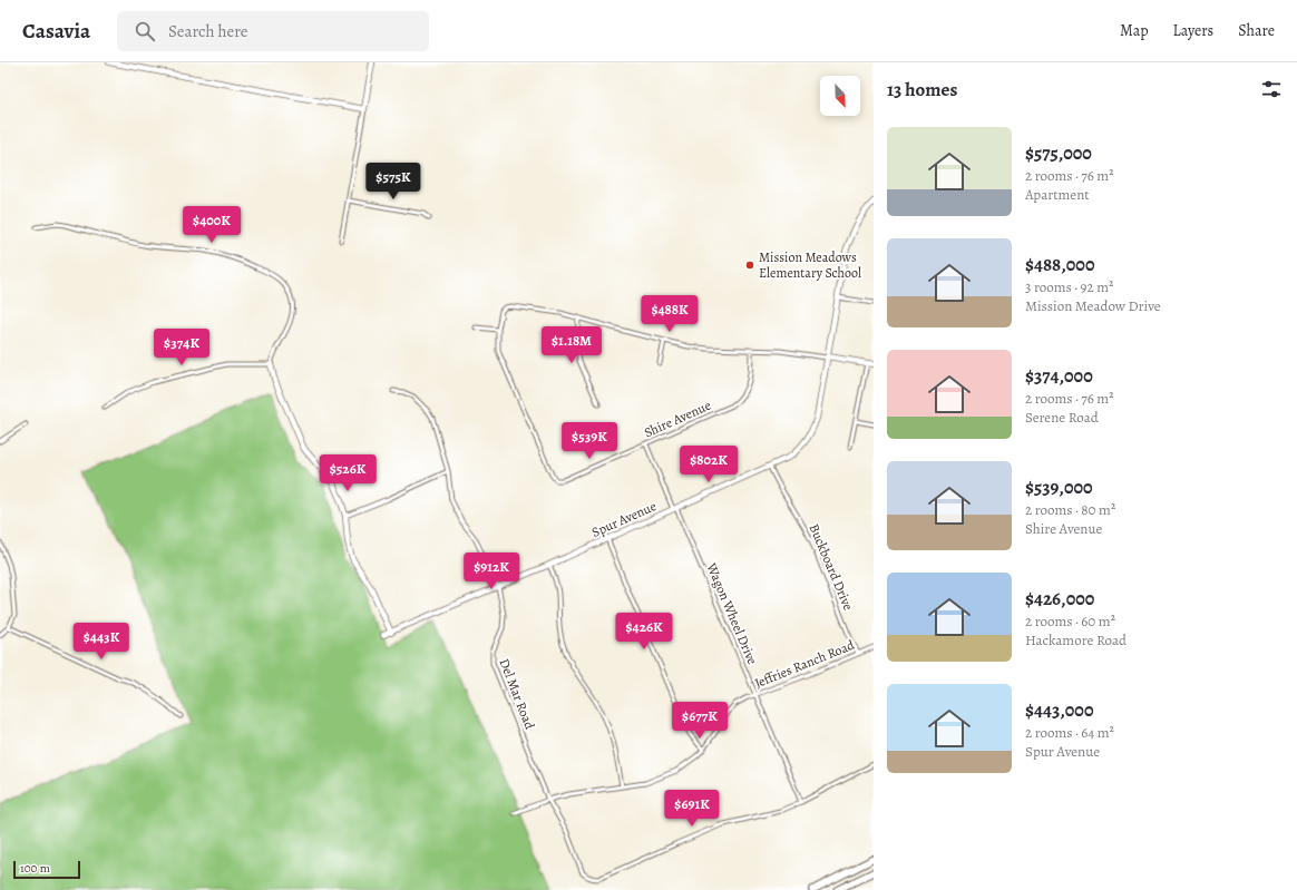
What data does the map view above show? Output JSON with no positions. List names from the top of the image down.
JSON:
{
  "streets": {
    "street": [
      "Shire Avenue",
      "Spur Avenue",
      "Buckboard Drive",
      "Wagon Wheel Drive",
      "Jeffries Ranch Road",
      "Del Mar Road"
    ]
  },
  "crossings": [
    ["Shire Avenue", "Wagon Wheel Drive"],
    ["Spur Avenue", "Buckboard Drive"],
    ["Spur Avenue", "Wagon Wheel Drive"],
    ["Spur Avenue", "Del Mar Road"],
    ["Buckboard Drive", "Jeffries Ranch Road"],
    ["Wagon Wheel Drive", "Jeffries Ranch Road"],
    ["Wagon Wheel Drive", "Del Mar Road"],
    ["Jeffries Ranch Road", "Del Mar Road"]
  ],
  "places": ["Mission Meadows Elementary School"],
  "scale_bar": "100 m",
  "north": "bottom right",
  "page": {
    "header": "Casavia",
    "search": "Search here",
    "nav": ["Map", "Layers", "Share"],
    "heading": "13 homes",
    "list": [
      {
        "name": "$575,000",
        "note": "2 rooms · 76 m² · Apartment"
      },
      {
        "name": "$488,000",
        "note": "3 rooms · 92 m² · Mission Meadow Drive"
      },
      {
        "name": "$374,000",
        "note": "2 rooms · 76 m² · Serene Road"
      },
      {
        "name": "$539,000",
        "note": "2 rooms · 80 m² · Shire Avenue"
      },
      {
        "name": "$426,000",
        "note": "2 rooms · 60 m² · Hackamore Road"
      },
      {
        "name": "$443,000",
        "note": "2 rooms · 64 m² · Spur Avenue"
      }
    ],
    "price": [
      "$575K",
      "$400K",
      "$488K",
      "$1.18M",
      "$374K",
      "$539K",
      "$802K",
      "$526K",
      "$912K",
      "$426K",
      "$443K",
      "$677K",
      "$691K"
    ],
    "scale": "100 m"
  }
}
